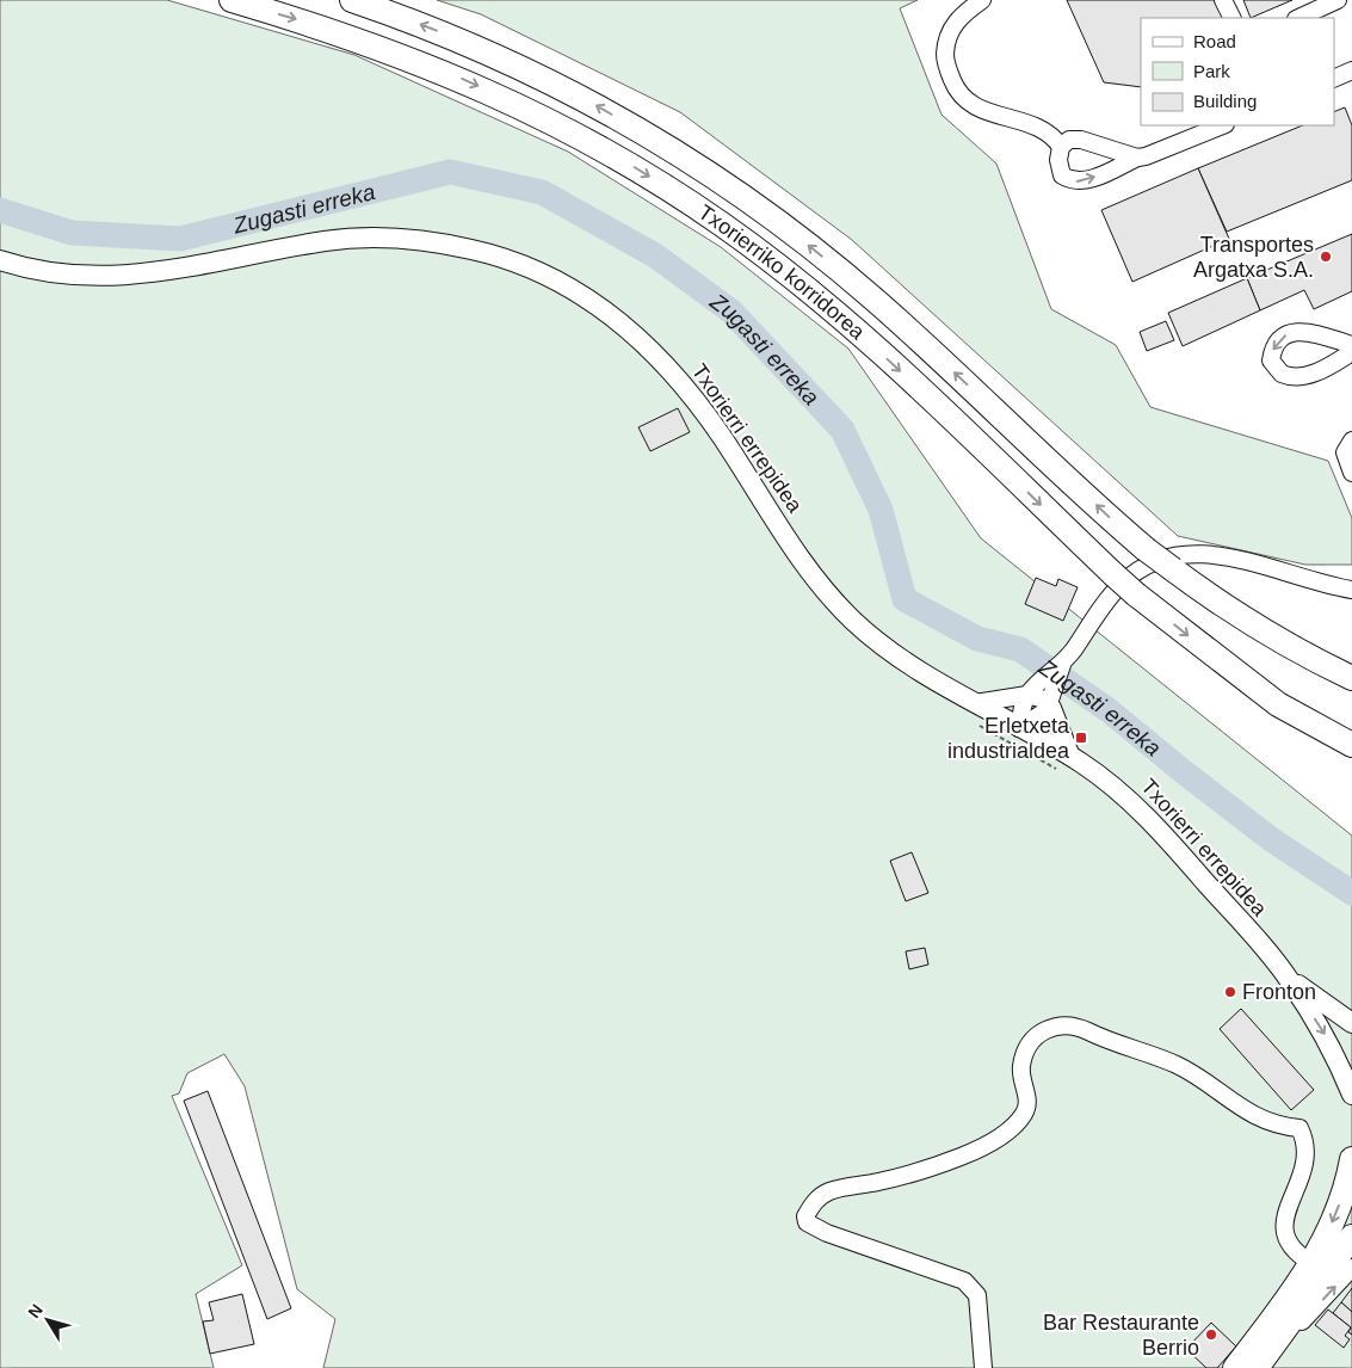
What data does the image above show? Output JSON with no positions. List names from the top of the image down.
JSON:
{
  "streets": {
    "highway": ["Txorierriko korridorea"],
    "main road": ["Txorierri errepidea"]
  },
  "water": ["Zugasti erreka"],
  "places": {
    "other": ["Transportes Argatxa S.A.", "Fronton", "Bar Restaurante Berrio"],
    "transit": ["Erletxeta industrialdea"]
  },
  "legend": ["Road", "Park", "Building"],
  "north": "top left"
}
